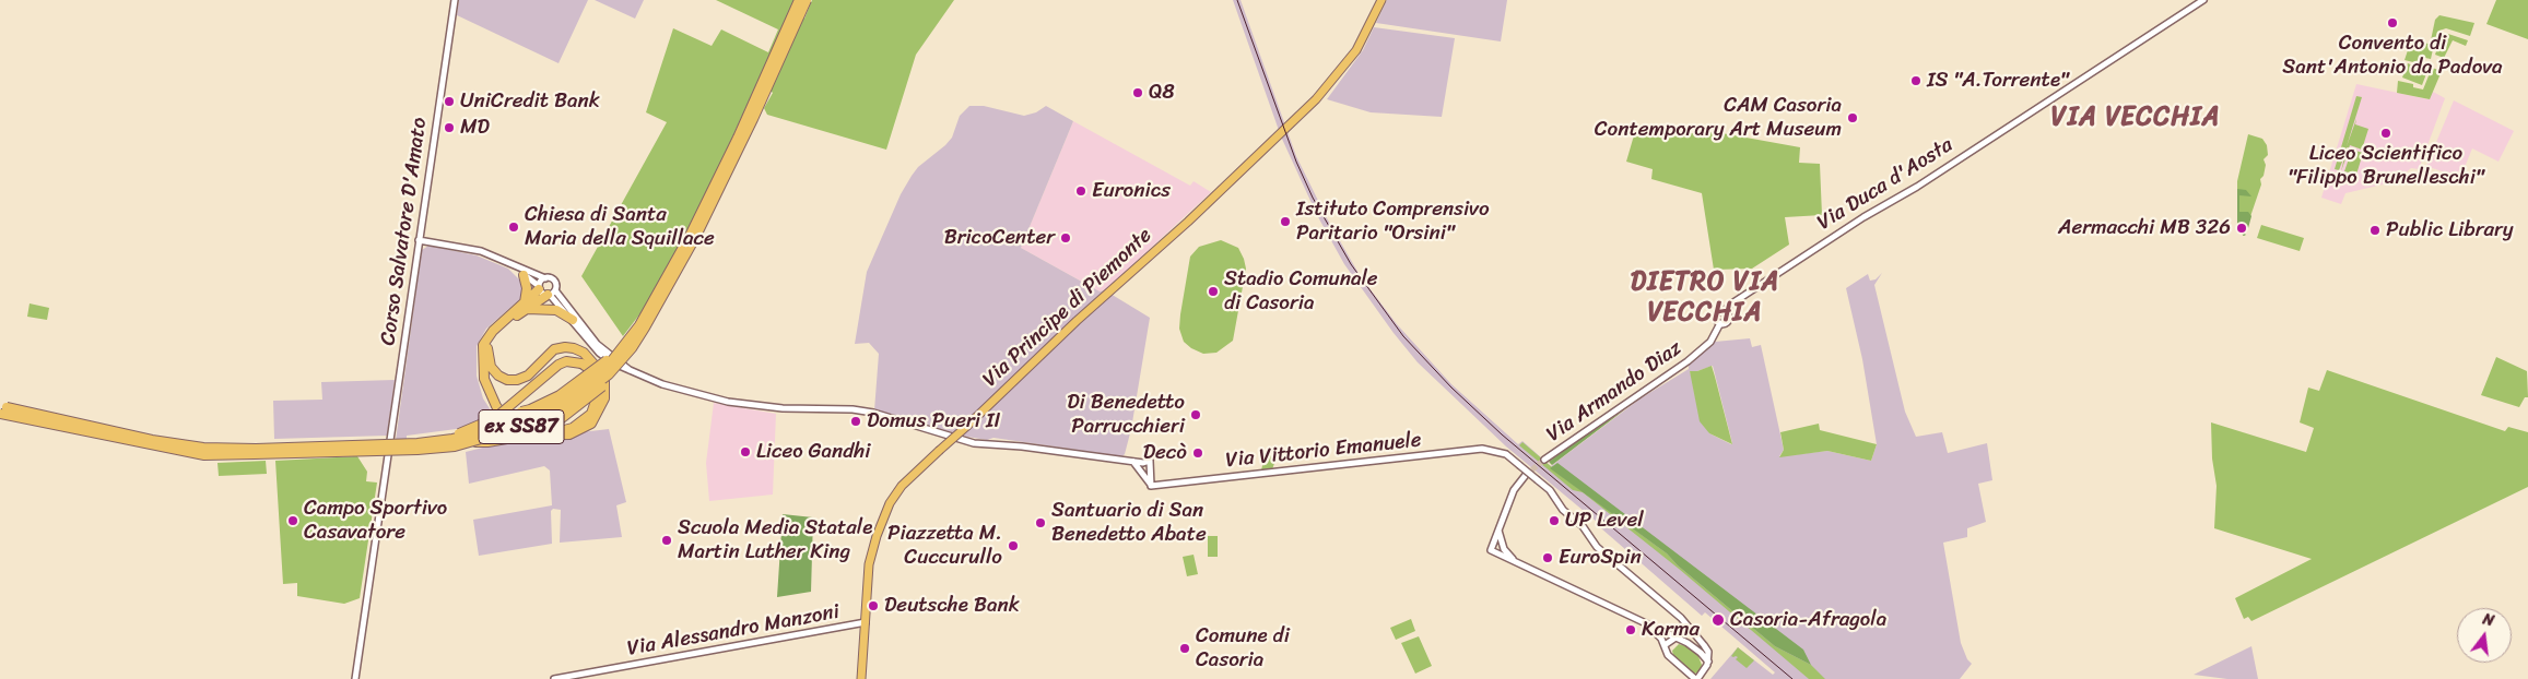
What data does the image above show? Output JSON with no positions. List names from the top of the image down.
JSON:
{
  "streets": {
    "highway": ["ex SS87"],
    "main road": ["Via Principe di Piemonte"],
    "street": [
      "Via Duca d'Aosta",
      "Corso Salvatore D'Amato",
      "Via Armando Diaz",
      "Via Vittorio Emanuele",
      "Via Alessandro Manzoni"
    ]
  },
  "crossings": [
    ["Via Duca d'Aosta", "Via Armando Diaz"],
    ["Via Principe di Piemonte", "Via Alessandro Manzoni"]
  ],
  "districts": ["VIA VECCHIA", "DIETRO VIA VECCHIA"],
  "places": [
    "Convento di Sant'Antonio da Padova",
    "IS \"A.Torrente\"",
    "Q8",
    "UniCredit Bank",
    "CAM Casoria Contemporary Art Museum",
    "MD",
    "Liceo Scientifico \"Filippo Brunelleschi\"",
    "Euronics",
    "Istituto Comprensivo Paritario \"Orsini\"",
    "Chiesa di Santa Maria della Squillace",
    "Aermacchi MB 326",
    "Public Library",
    "BricoCenter",
    "Stadio Comunale di Casoria",
    "Di Benedetto Parrucchieri",
    "Domus Pueri II",
    "Liceo Gandhi",
    "Decò",
    "Campo Sportivo Casavatore",
    "UP Level",
    "Santuario di San Benedetto Abate",
    "Scuola Media Statale Martin Luther King",
    "Piazzetta M. Cuccurullo",
    "EuroSpin",
    "Deutsche Bank",
    "Casoria-Afragola",
    "Karma",
    "Comune di Casoria"
  ],
  "north": "top"
}
